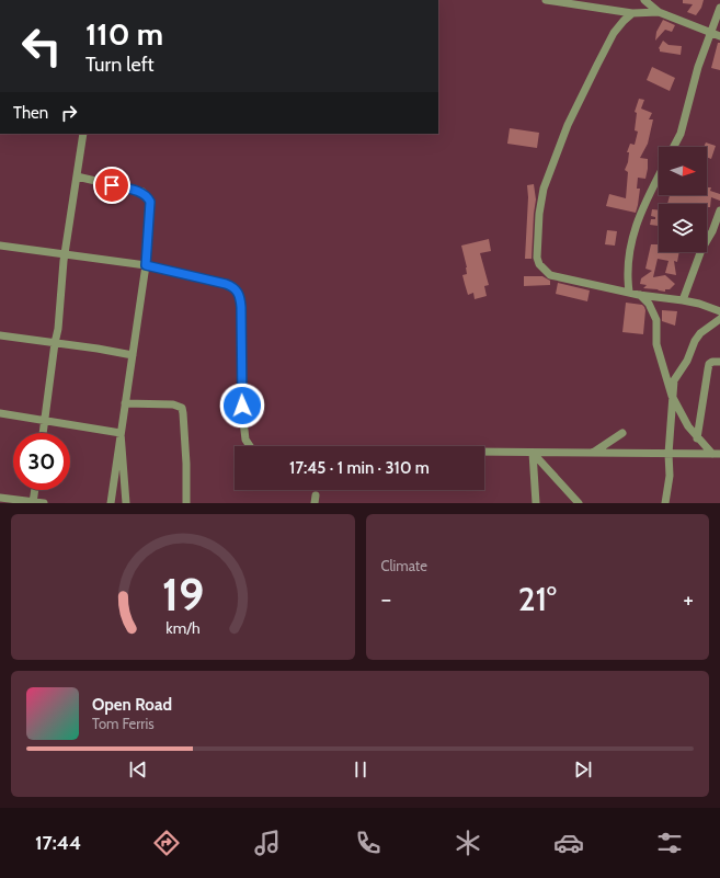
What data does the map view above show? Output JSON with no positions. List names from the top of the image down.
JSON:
{
  "north": "right",
  "page": {
    "turn": ["110 m", "Turn left"],
    "then": "Then",
    "limit": "30",
    "trip": "17:45 · 1 min · 310 m",
    "tile": "Climate",
    "heat": ["−", "21°", "+"],
    "song": ["Open Road", "Tom Ferris"],
    "tabs": "17:44",
    "gauge": ["19", "km/h"]
  }
}
